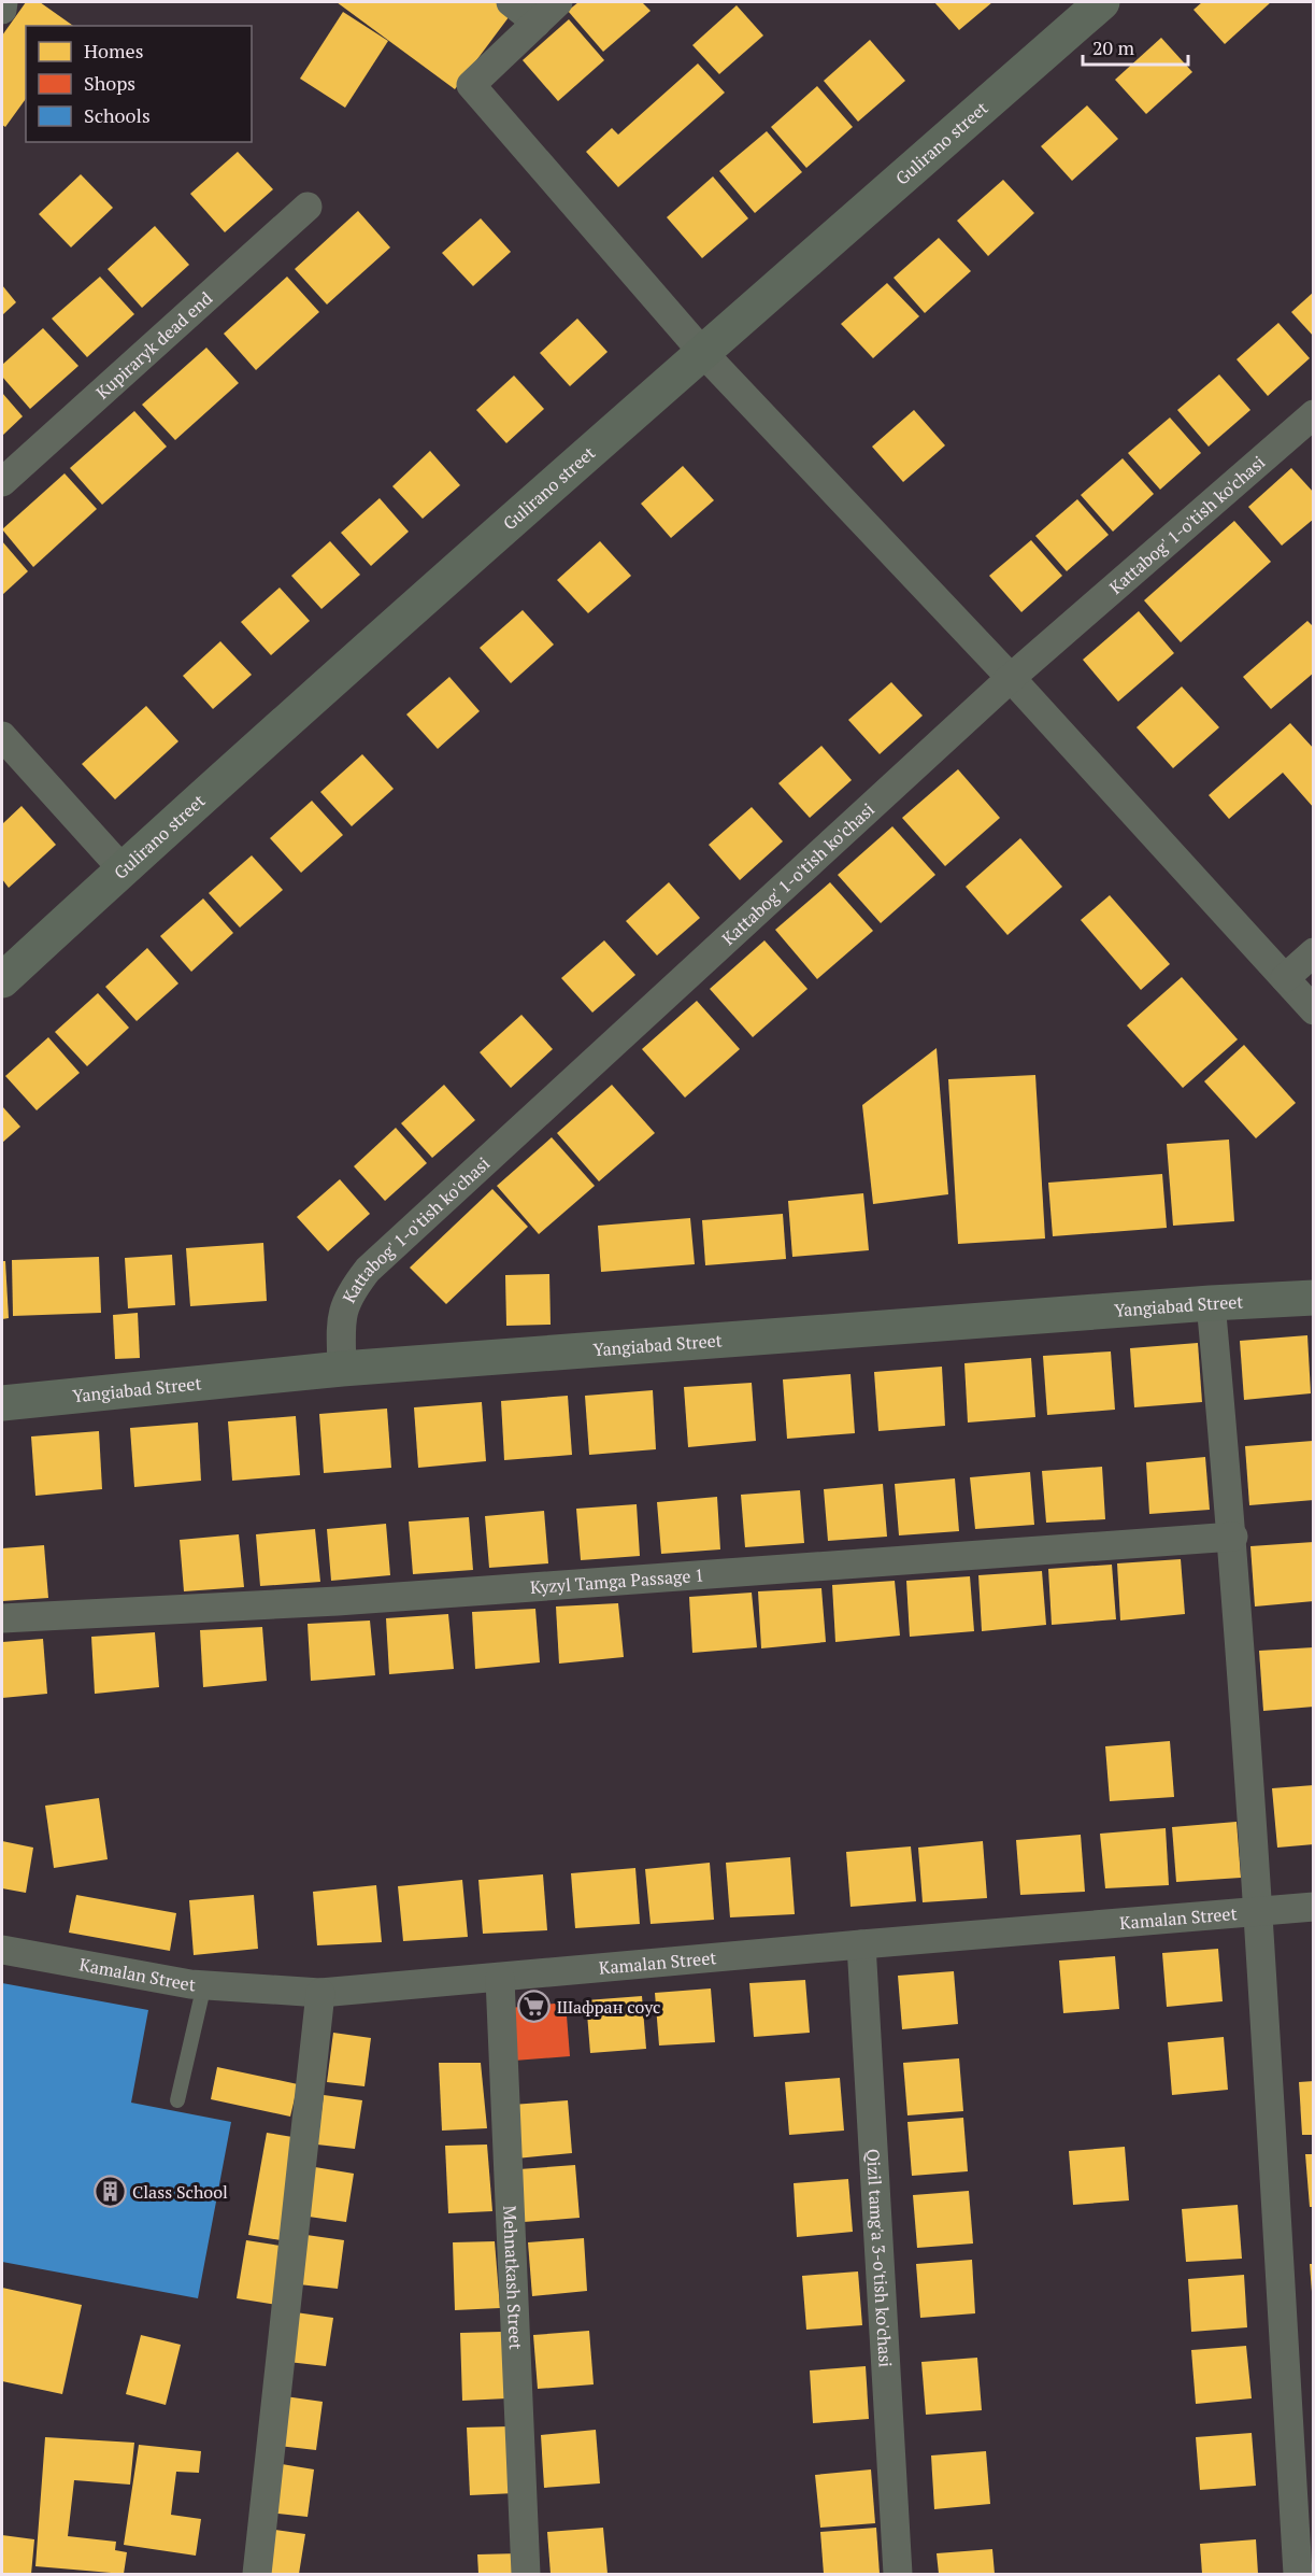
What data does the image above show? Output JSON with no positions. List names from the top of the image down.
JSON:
{
  "streets": {
    "street": [
      "Gulirano street",
      "Kupiraryk dead end",
      "Kattabog' 1-o'tish ko'chasi",
      "Yangiabad Street",
      "Kyzyl Tamga Passage 1",
      "Kamalan Street",
      "Qizil tamg'a 3-o'tish ko'chasi",
      "Mehnatkash Street"
    ]
  },
  "crossings": [
    ["Kattabog' 1-o'tish ko'chasi", "Yangiabad Street"],
    ["Kamalan Street", "Qizil tamg'a 3-o'tish ko'chasi"],
    ["Kamalan Street", "Mehnatkash Street"]
  ],
  "places": {
    "supermarket": ["Шафран соус"],
    "building": ["Class School"]
  },
  "legend": ["Homes", "Shops", "Schools"],
  "scale_bar": "20 m"
}
